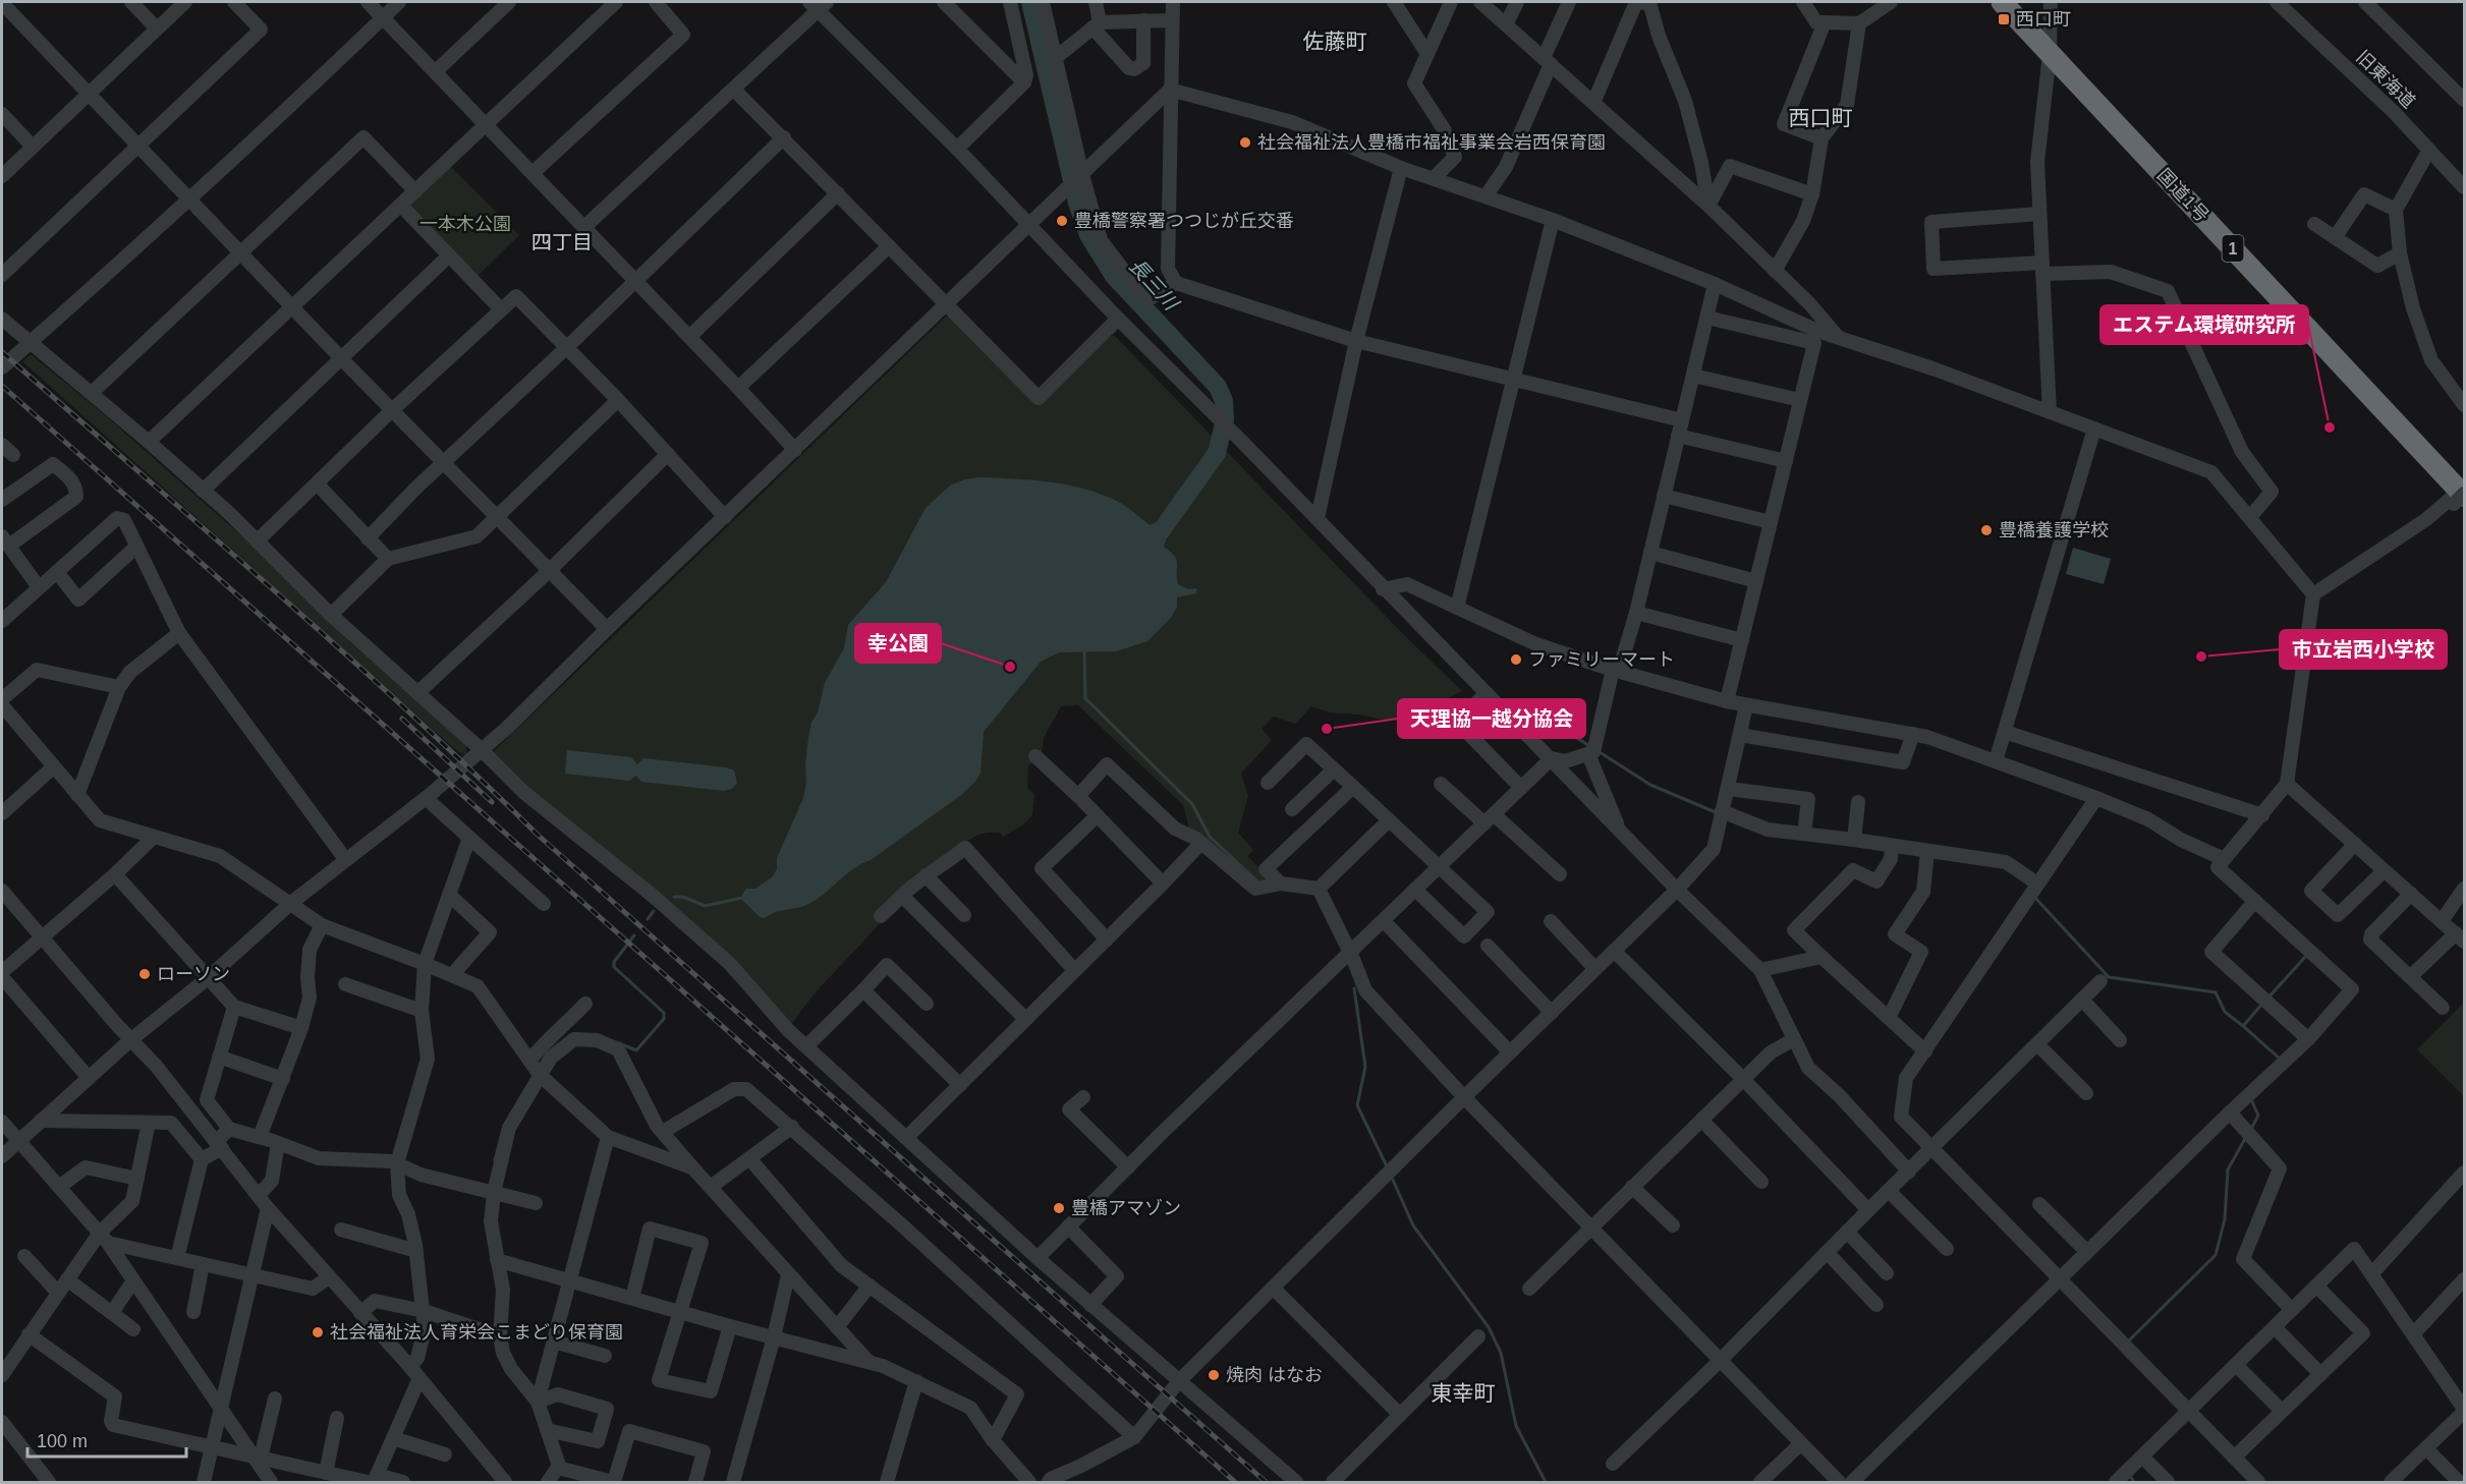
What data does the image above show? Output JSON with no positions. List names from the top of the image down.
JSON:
{
  "streets": {
    "highway": ["国道1号", "1"],
    "street": ["旧東海道"]
  },
  "districts": [
    "佐藤町",
    "西口町",
    "四丁目",
    "東幸町"
  ],
  "water": ["長三川"],
  "parks": ["一本木公園"],
  "places": {
    "transit": ["西口町"],
    "other": [
      "社会福祉法人豊橋市福祉事業会岩西保育園",
      "豊橋警察署つつじが丘交番",
      "エステム環境研究所",
      "豊橋養護学校",
      "市立岩西小学校",
      "ファミリーマート",
      "幸公園",
      "天理協一越分協会",
      "ローソン",
      "豊橋アマゾン",
      "社会福祉法人育栄会こまどり保育園",
      "焼肉 はなお"
    ]
  },
  "scale_bar": "100 m"
}
